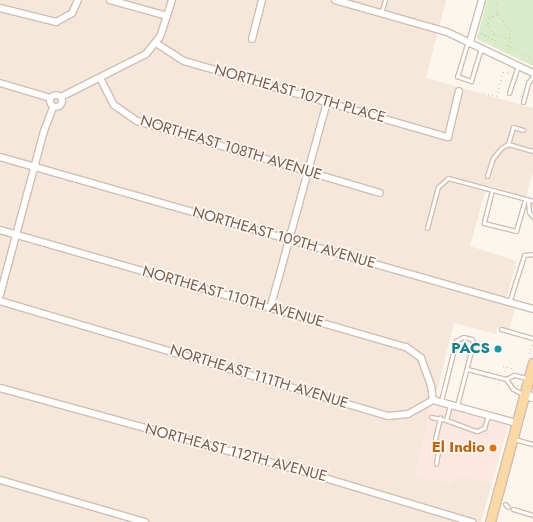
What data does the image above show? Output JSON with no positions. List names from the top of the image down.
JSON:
{
  "streets": {
    "street": [
      "NORTHEAST 107TH PLACE",
      "NORTHEAST 108TH AVENUE",
      "NORTHEAST 109TH AVENUE",
      "NORTHEAST 110TH AVENUE",
      "NORTHEAST 111TH AVENUE",
      "NORTHEAST 112TH AVENUE"
    ]
  },
  "crossings": [
    ["NORTHEAST 110TH AVENUE", "NORTHEAST 111TH AVENUE"]
  ],
  "places": ["PACS", "El Indio"]
}
